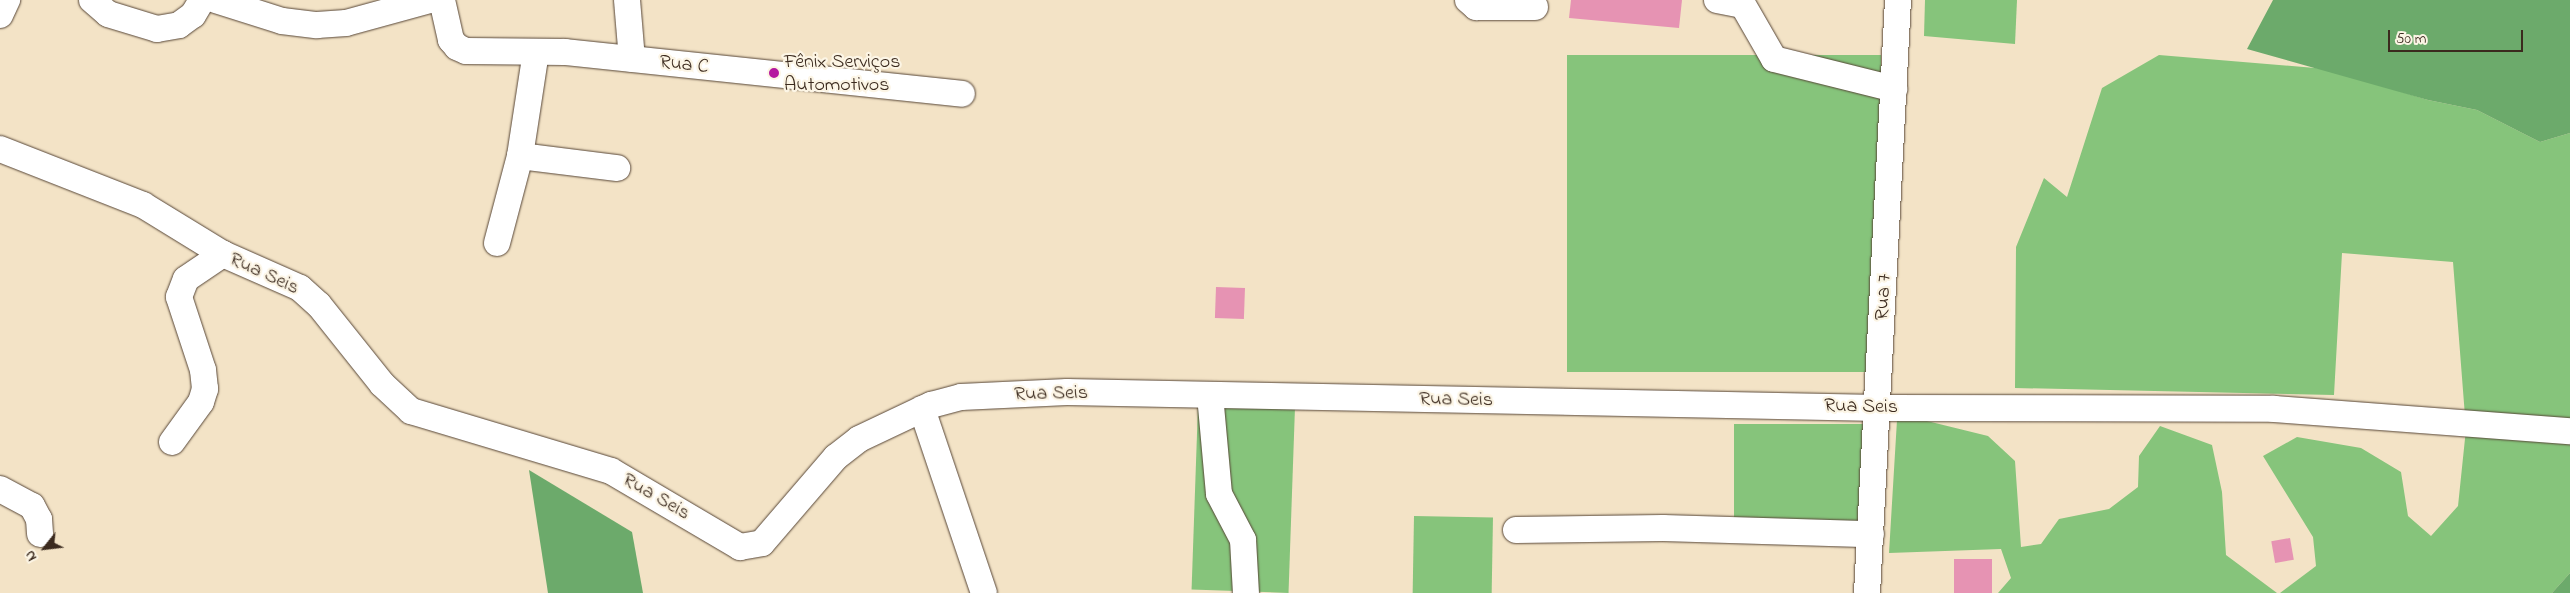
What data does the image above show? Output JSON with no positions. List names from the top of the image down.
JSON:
{
  "streets": {
    "street": ["Rua C", "Rua Seis", "Rua 7"]
  },
  "crossings": [
    ["Rua Seis", "Rua 7"]
  ],
  "places": ["Fênix Serviços Automotivos"],
  "scale_bar": "50 m",
  "north": "bottom left"
}
